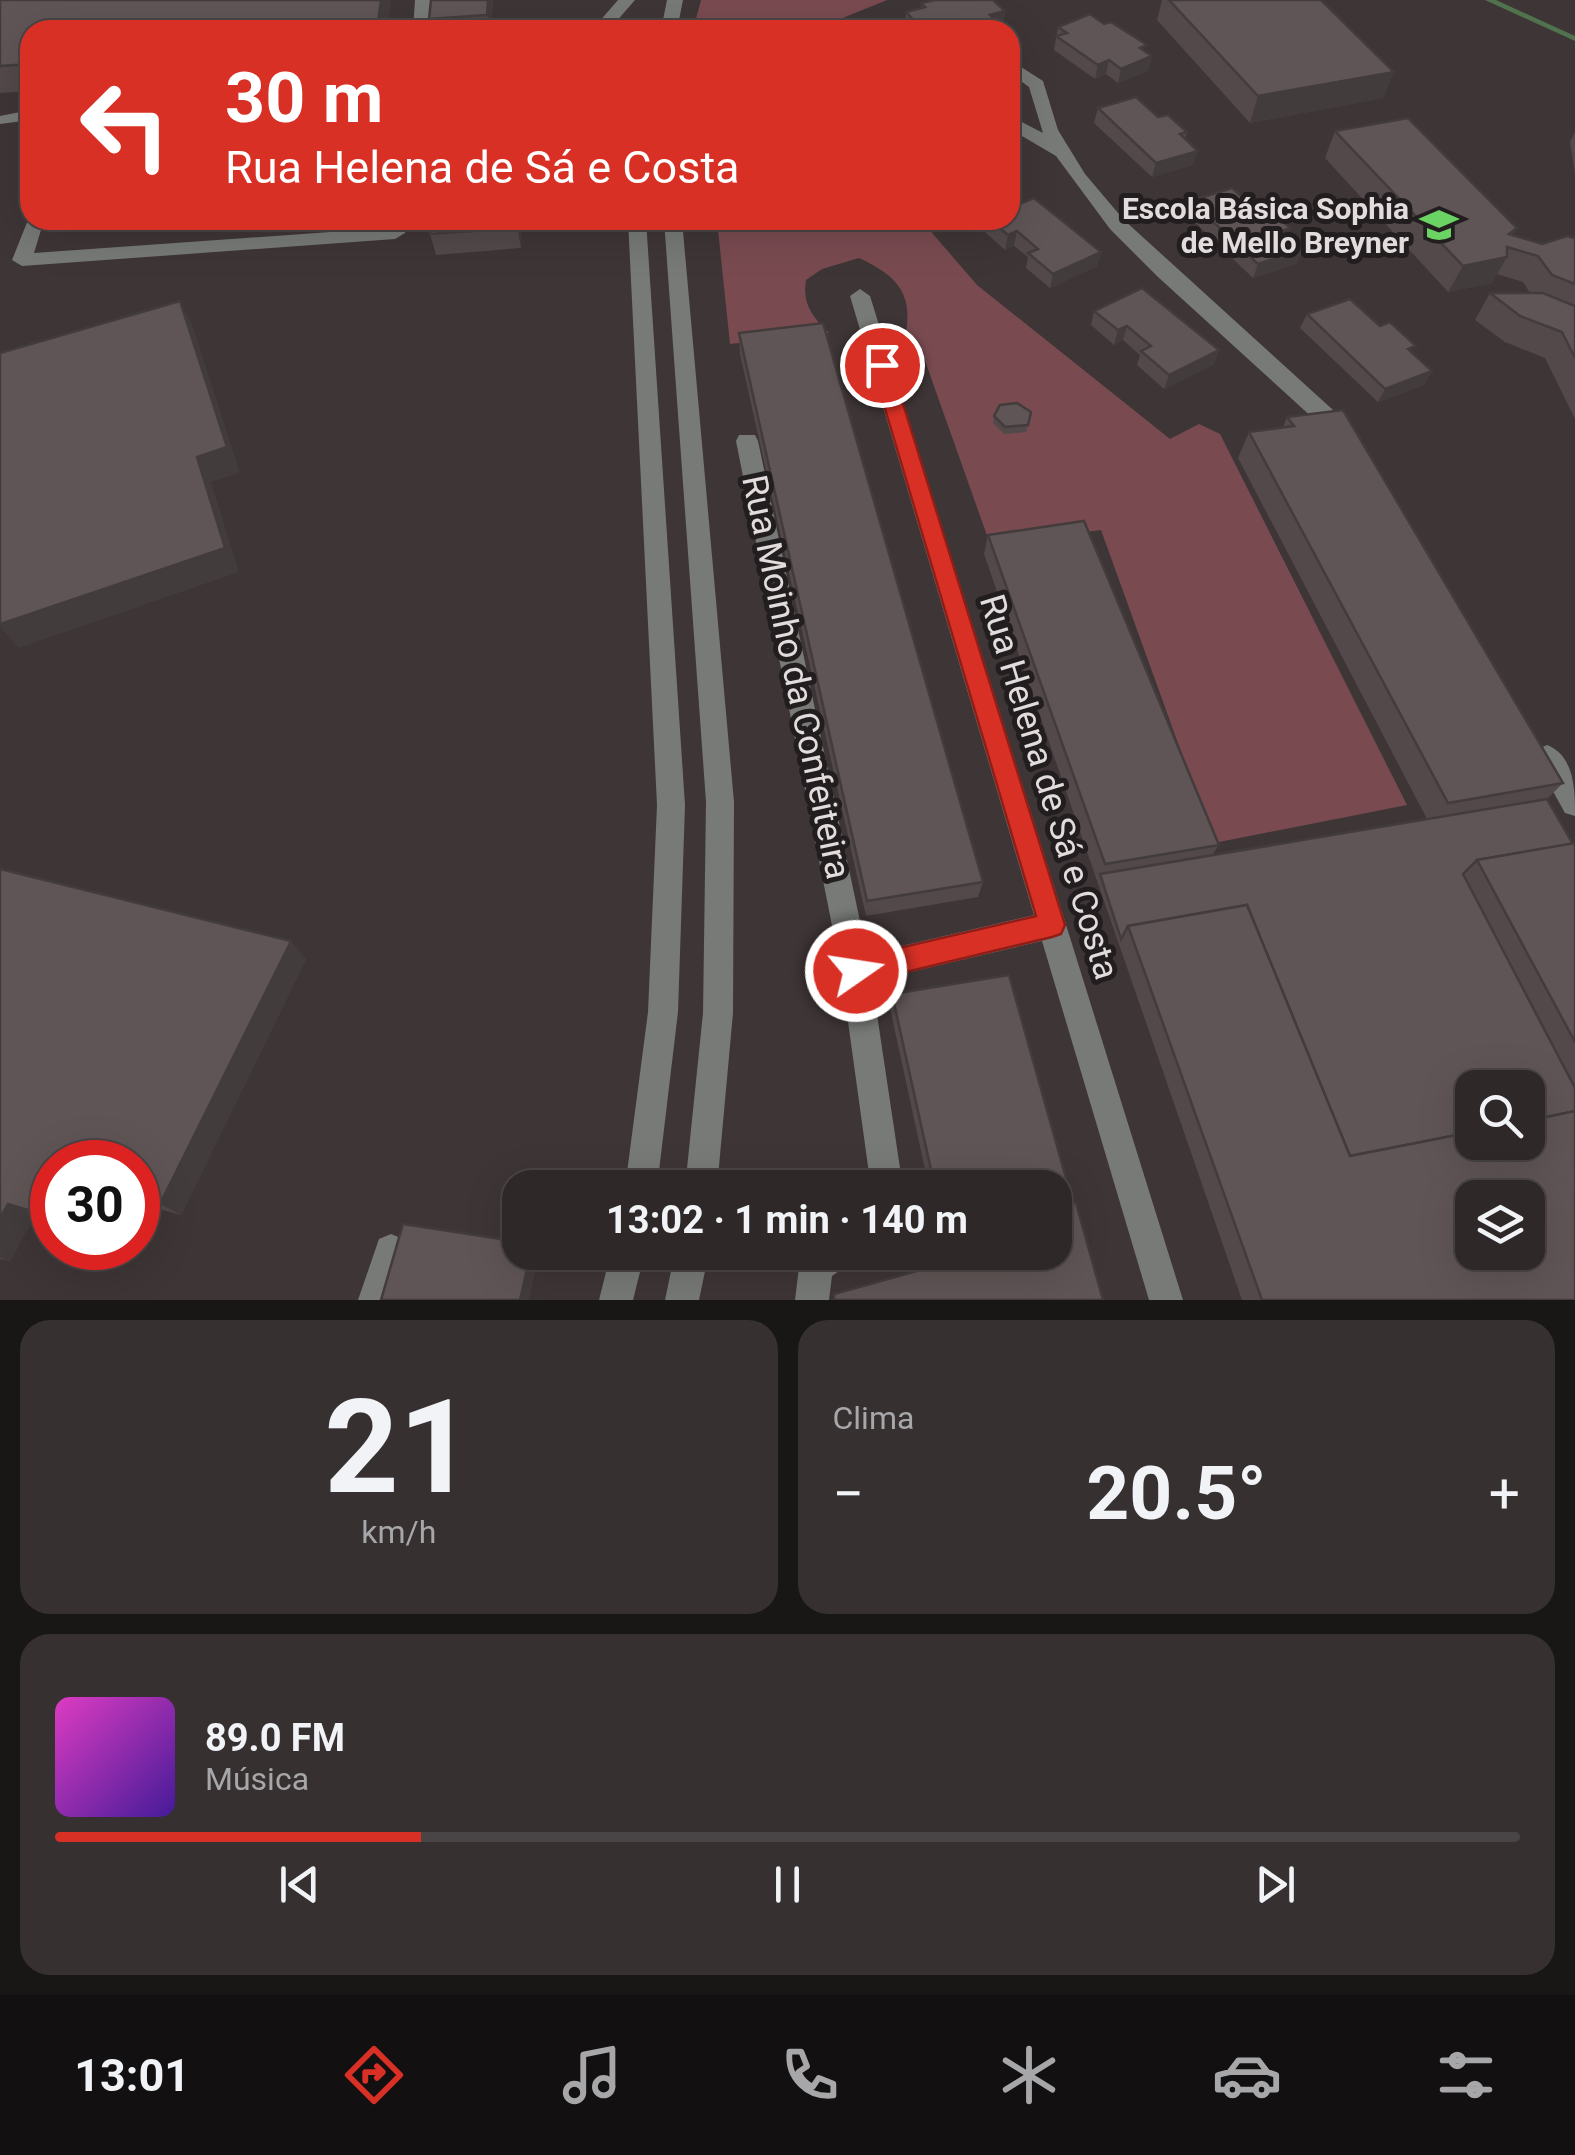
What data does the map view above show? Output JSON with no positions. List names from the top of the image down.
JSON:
{
  "streets": {
    "street": ["Rua Moinho da Confeiteira", "Rua Helena de Sá e Costa"]
  },
  "places": {
    "school or university": ["Escola Básica Sophia de Mello Breyner"]
  },
  "page": {
    "turn": ["30 m", "Rua Helena de Sá e Costa"],
    "limit": "30",
    "trip": "13:02 · 1 min · 140 m",
    "tile": [
      ["21", "km/h"],
      "Clima"
    ],
    "heat": ["−", "20.5°", "+"],
    "song": ["89.0 FM", "Música"],
    "tabs": "13:01"
  }
}
